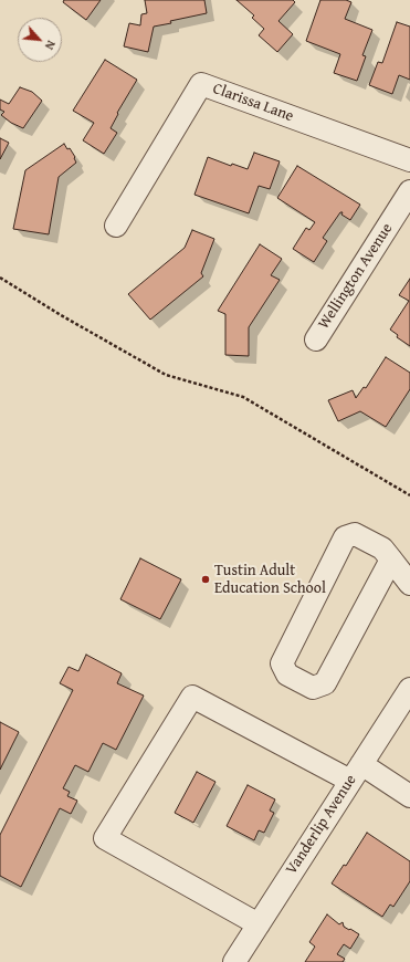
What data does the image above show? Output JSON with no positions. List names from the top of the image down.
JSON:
{
  "streets": {
    "street": ["Clarissa Lane", "Wellington Avenue", "Vanderlip Avenue"]
  },
  "places": ["Tustin Adult Education School"],
  "north": "bottom right"
}
